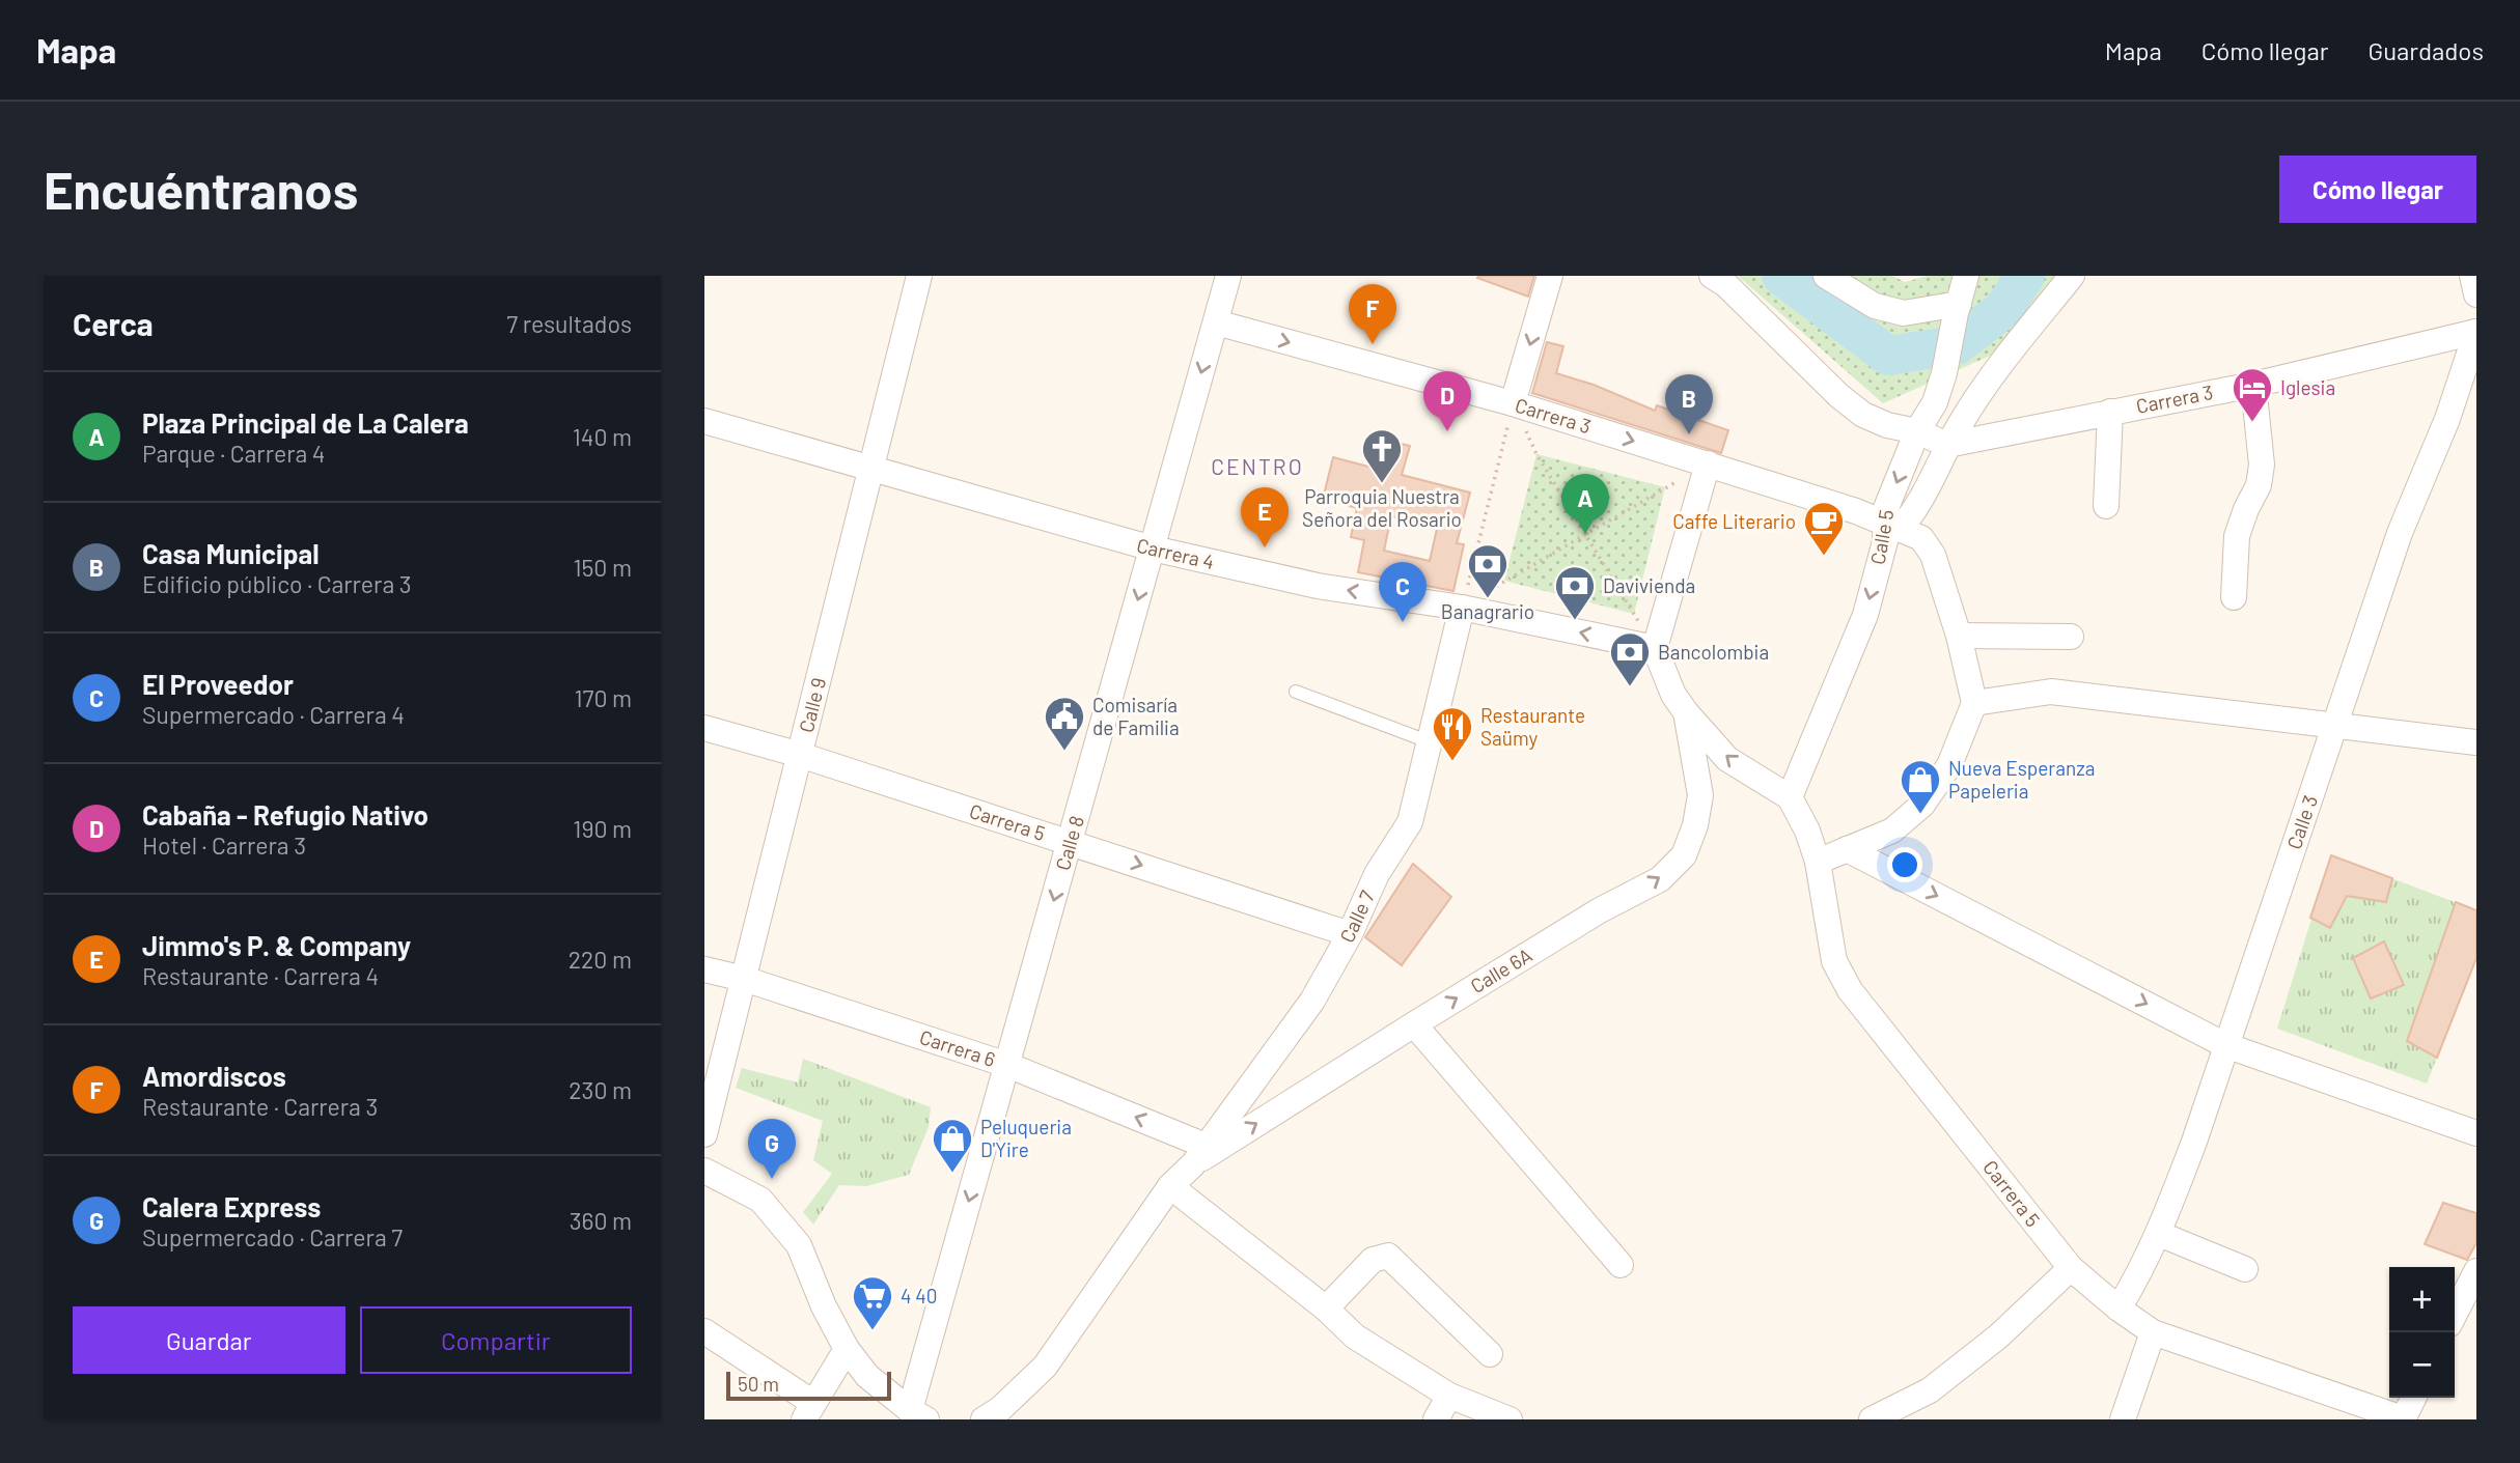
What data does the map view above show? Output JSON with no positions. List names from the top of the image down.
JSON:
{
  "streets": {
    "street": [
      "Carrera 3",
      "Calle 5",
      "Carrera 4",
      "Calle 9",
      "Carrera 5",
      "Calle 3",
      "Calle 8",
      "Calle 7",
      "Calle 6A",
      "Carrera 6"
    ]
  },
  "crossings": [
    ["Carrera 3", "Calle 5"],
    ["Carrera 3", "Calle 3"],
    ["Carrera 3", "Calle 8"],
    ["Calle 5", "Carrera 5"],
    ["Carrera 4", "Calle 9"],
    ["Carrera 4", "Calle 8"],
    ["Carrera 4", "Calle 7"],
    ["Calle 9", "Carrera 5"],
    ["Calle 9", "Carrera 6"],
    ["Carrera 5", "Calle 3"],
    ["Carrera 5", "Calle 8"],
    ["Carrera 5", "Calle 7"],
    ["Calle 8", "Carrera 6"],
    ["Calle 7", "Calle 6A"],
    ["Calle 7", "Carrera 6"],
    ["Calle 6A", "Carrera 6"]
  ],
  "one_way": [
    "Carrera 3",
    "Carrera 4",
    "Calle 6A",
    "Carrera 6"
  ],
  "districts": ["CENTRO"],
  "places": {
    "hotel": ["Iglesia"],
    "church": ["Parroquia Nuestra Señora del Rosario"],
    "cafe": ["Caffe Literario"],
    "bank": ["Banagrario", "Davivienda", "Bancolombia"],
    "public building": ["Comisaría de Familia"],
    "restaurant": ["Restaurante Saümy"],
    "shop": ["Nueva Esperanza Papeleria", "Peluqueria D'Yire"],
    "supermarket": ["4 40"]
  },
  "scale_bar": "50 m",
  "page": {
    "header": "Mapa",
    "nav": ["Mapa", "Cómo llegar", "Guardados"],
    "buttons": [
      "Cómo llegar",
      ["Guardar", "Compartir"]
    ],
    "title": "Encuéntranos",
    "heading": ["Cerca", "7 resultados"],
    "pins": [
      "F",
      "D",
      "B",
      "A",
      "E",
      "C",
      "G"
    ],
    "list": [
      {
        "mark": "A",
        "name": "Plaza Principal de La Calera",
        "note": "Parque · Carrera 4",
        "value": "140 m"
      },
      {
        "mark": "B",
        "name": "Casa Municipal",
        "note": "Edificio público · Carrera 3",
        "value": "150 m"
      },
      {
        "mark": "C",
        "name": "El Proveedor",
        "note": "Supermercado · Carrera 4",
        "value": "170 m"
      },
      {
        "mark": "D",
        "name": "Cabaña - Refugio Nativo",
        "note": "Hotel · Carrera 3",
        "value": "190 m"
      },
      {
        "mark": "E",
        "name": "Jimmo's P. & Company",
        "note": "Restaurante · Carrera 4",
        "value": "220 m"
      },
      {
        "mark": "F",
        "name": "Amordiscos",
        "note": "Restaurante · Carrera 3",
        "value": "230 m"
      },
      {
        "mark": "G",
        "name": "Calera Express",
        "note": "Supermercado · Carrera 7",
        "value": "360 m"
      }
    ],
    "map_buttons": ["+", "−"],
    "scale": "50 m"
  }
}
